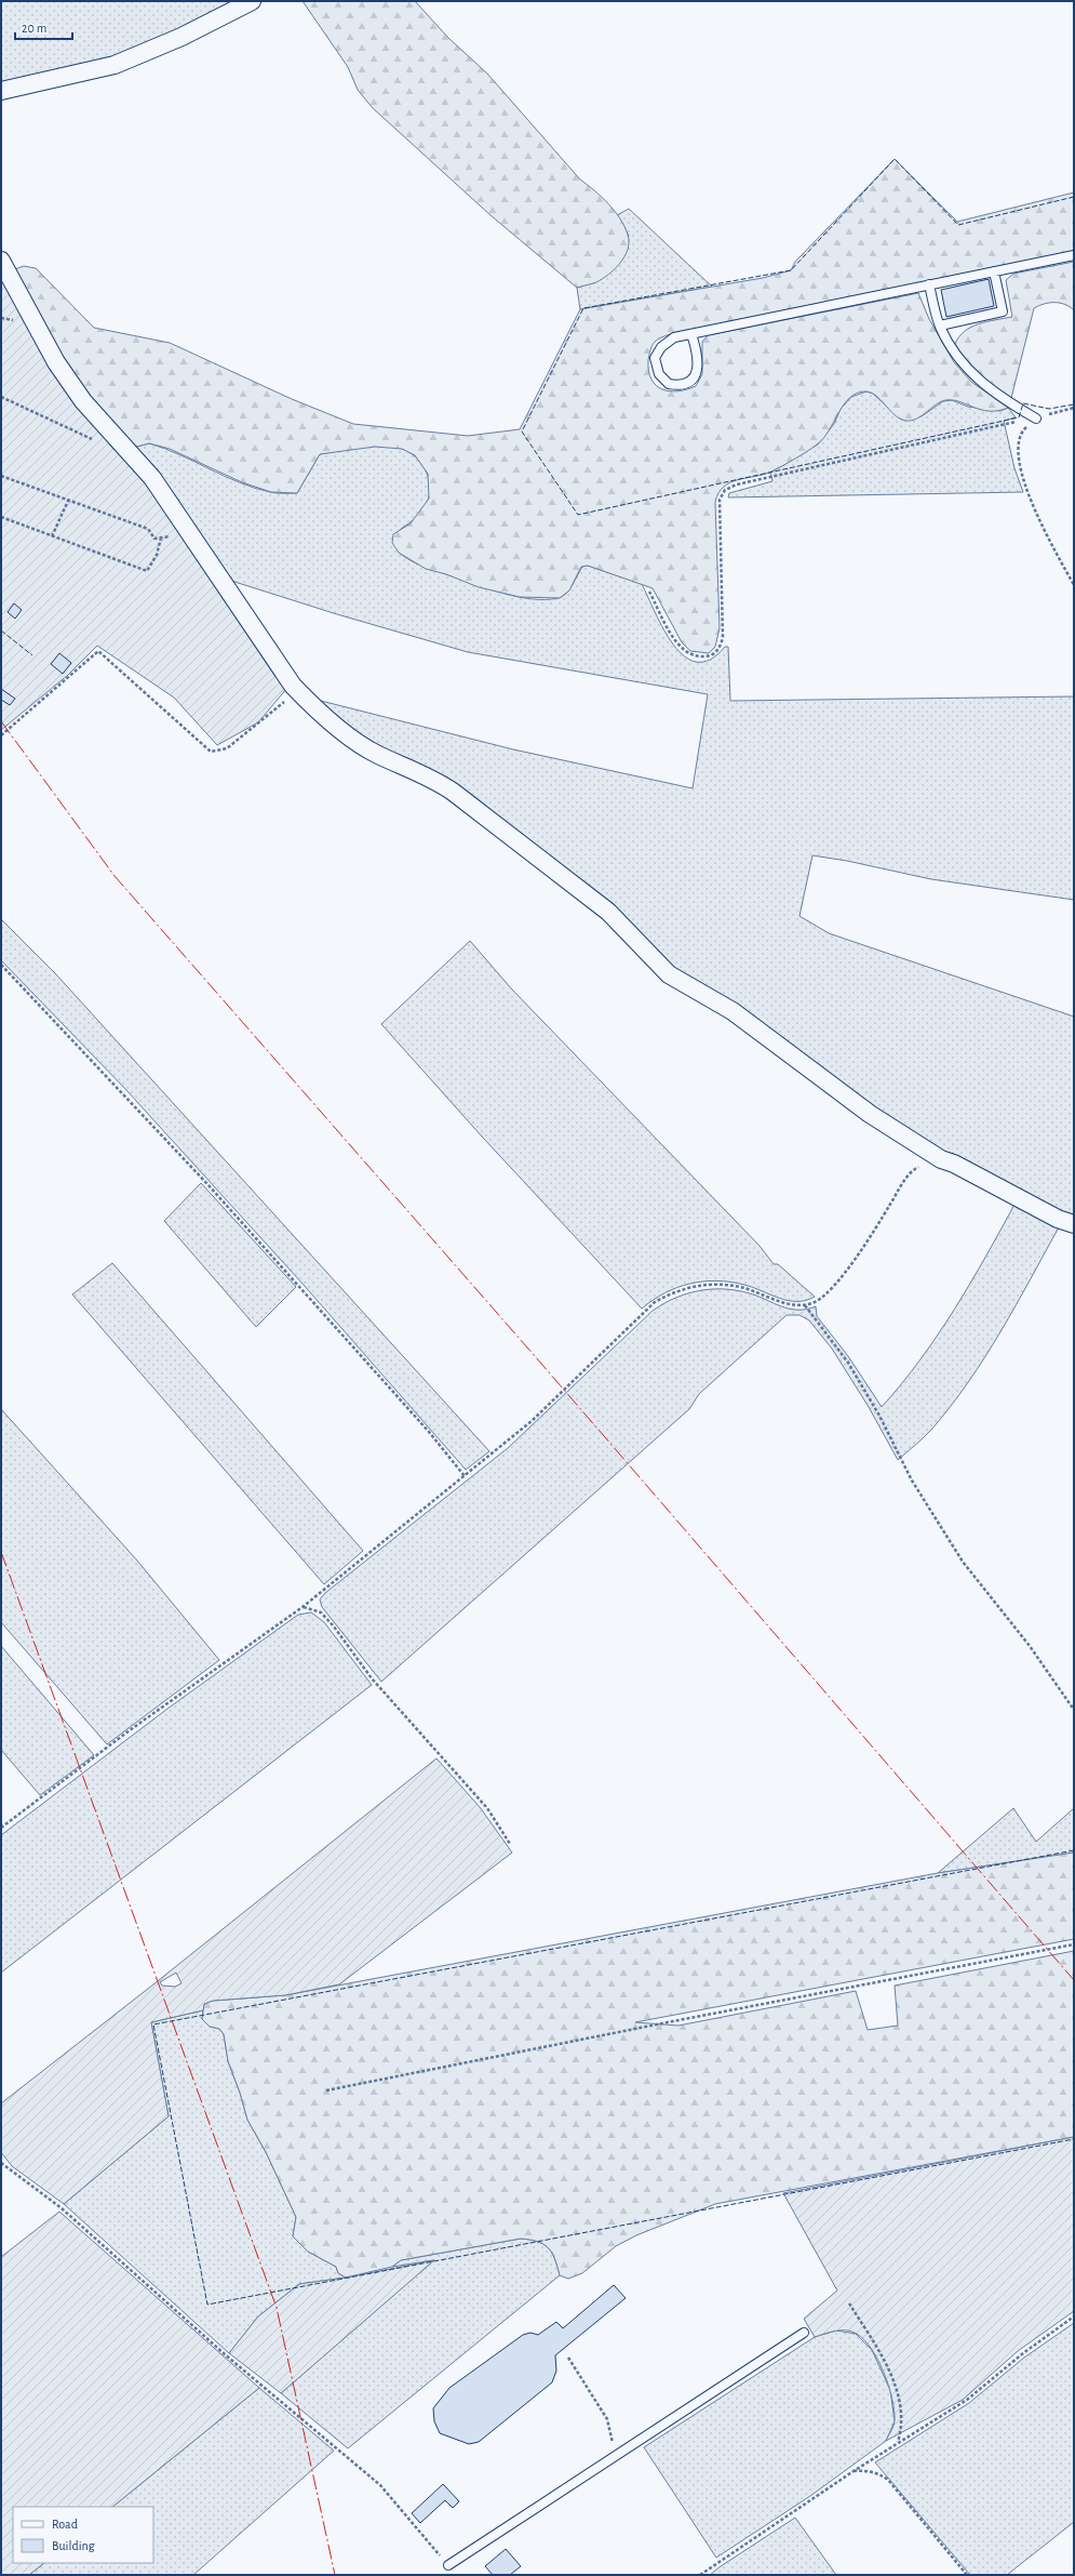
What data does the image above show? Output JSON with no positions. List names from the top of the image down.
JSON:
{
  "legend": ["Road", "Building"],
  "scale_bar": "20 m"
}
